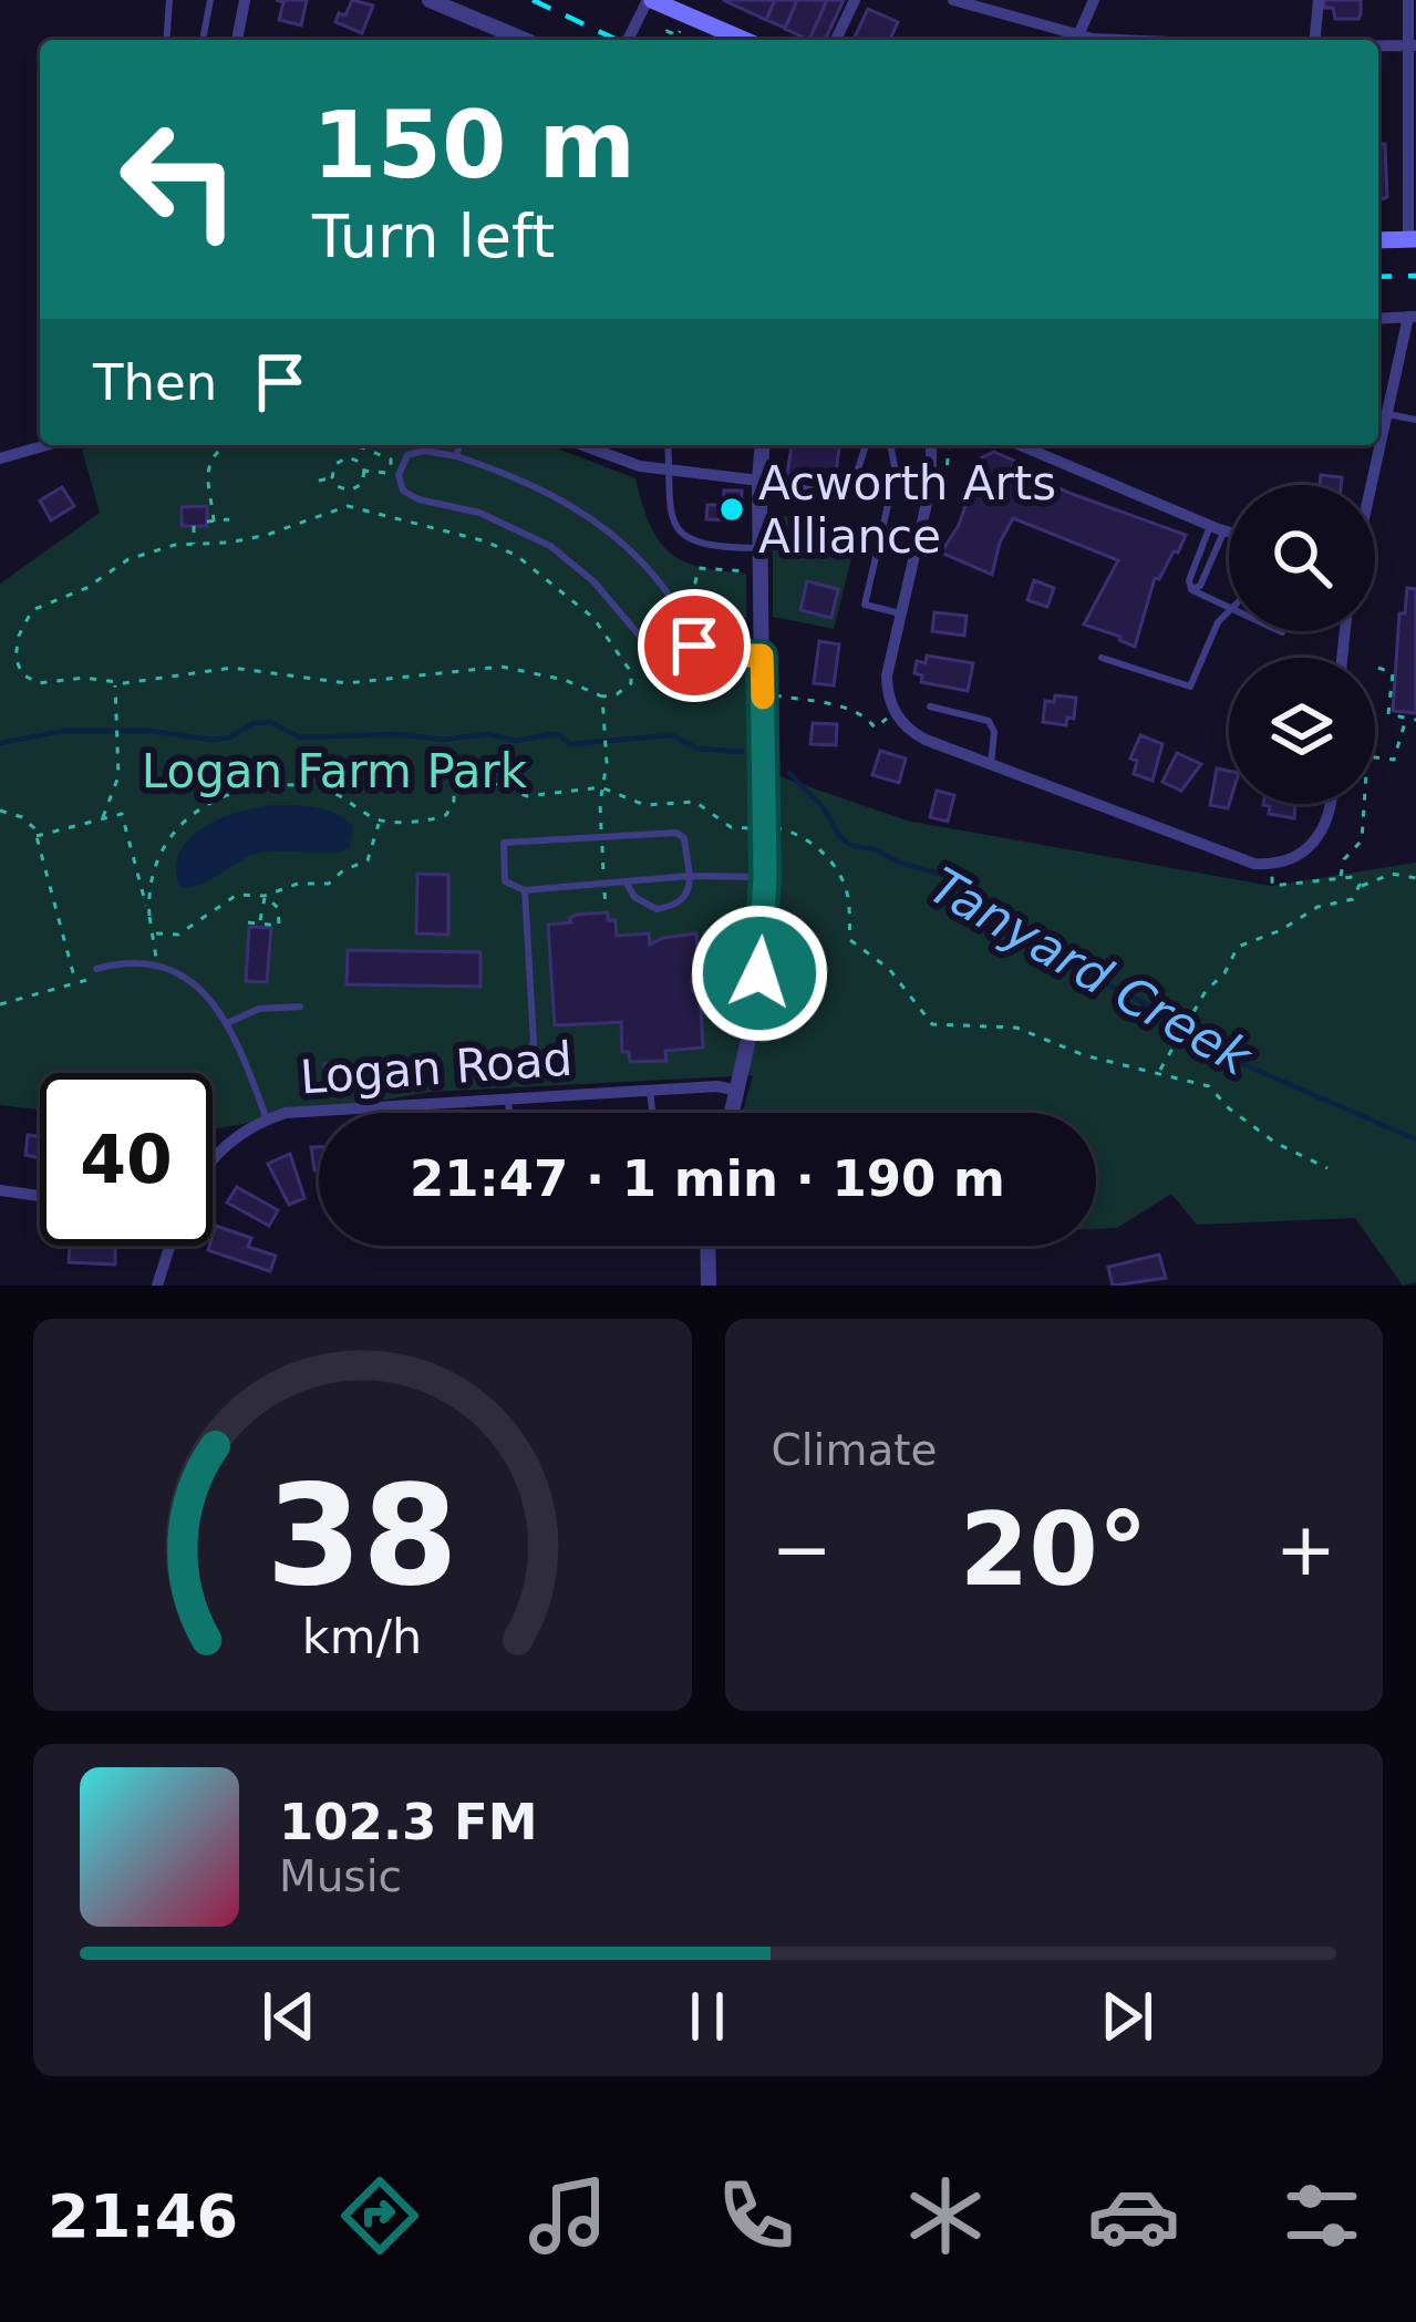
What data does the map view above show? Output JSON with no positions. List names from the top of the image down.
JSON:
{
  "streets": {
    "street": ["Logan Road"]
  },
  "water": ["Tanyard Creek"],
  "parks": ["Logan Farm Park"],
  "places": ["Acworth Arts Alliance"],
  "page": {
    "turn": ["150 m", "Turn left"],
    "then": "Then",
    "limit": "40",
    "trip": "21:47 · 1 min · 190 m",
    "tile": "Climate",
    "heat": ["−", "20°", "+"],
    "song": ["102.3 FM", "Music"],
    "tabs": "21:46",
    "gauge": ["38", "km/h"]
  }
}
